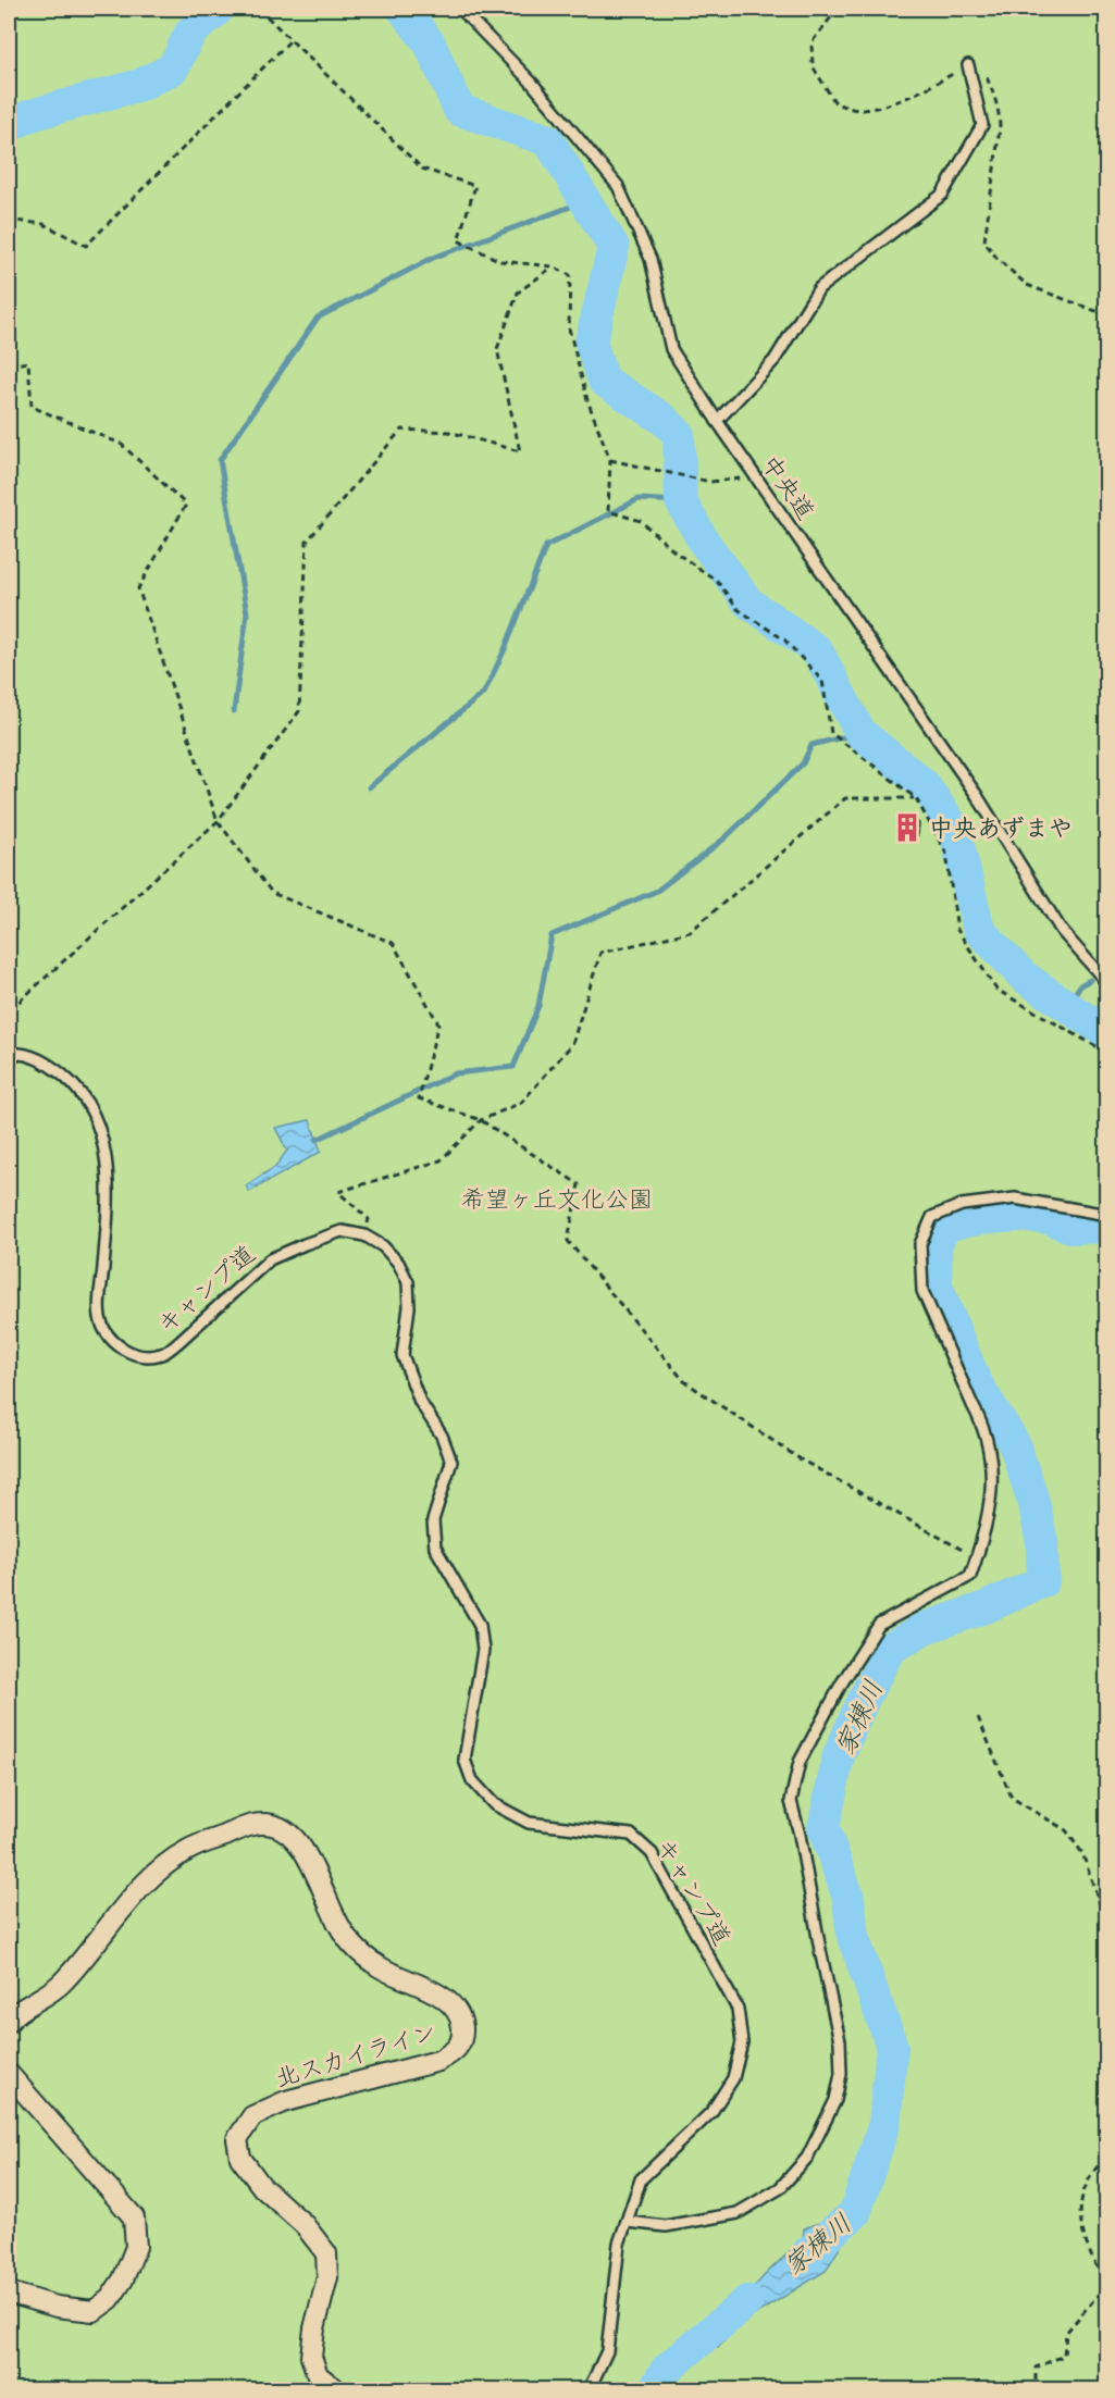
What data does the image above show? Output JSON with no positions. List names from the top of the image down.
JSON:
{
  "streets": {
    "street": ["北スカイライン"],
    "lane": ["中央道", "キャンプ道"]
  },
  "water": ["家棟川"],
  "parks": ["希望ヶ丘文化公園"],
  "places": {
    "building": ["中央あずまや"]
  }
}
